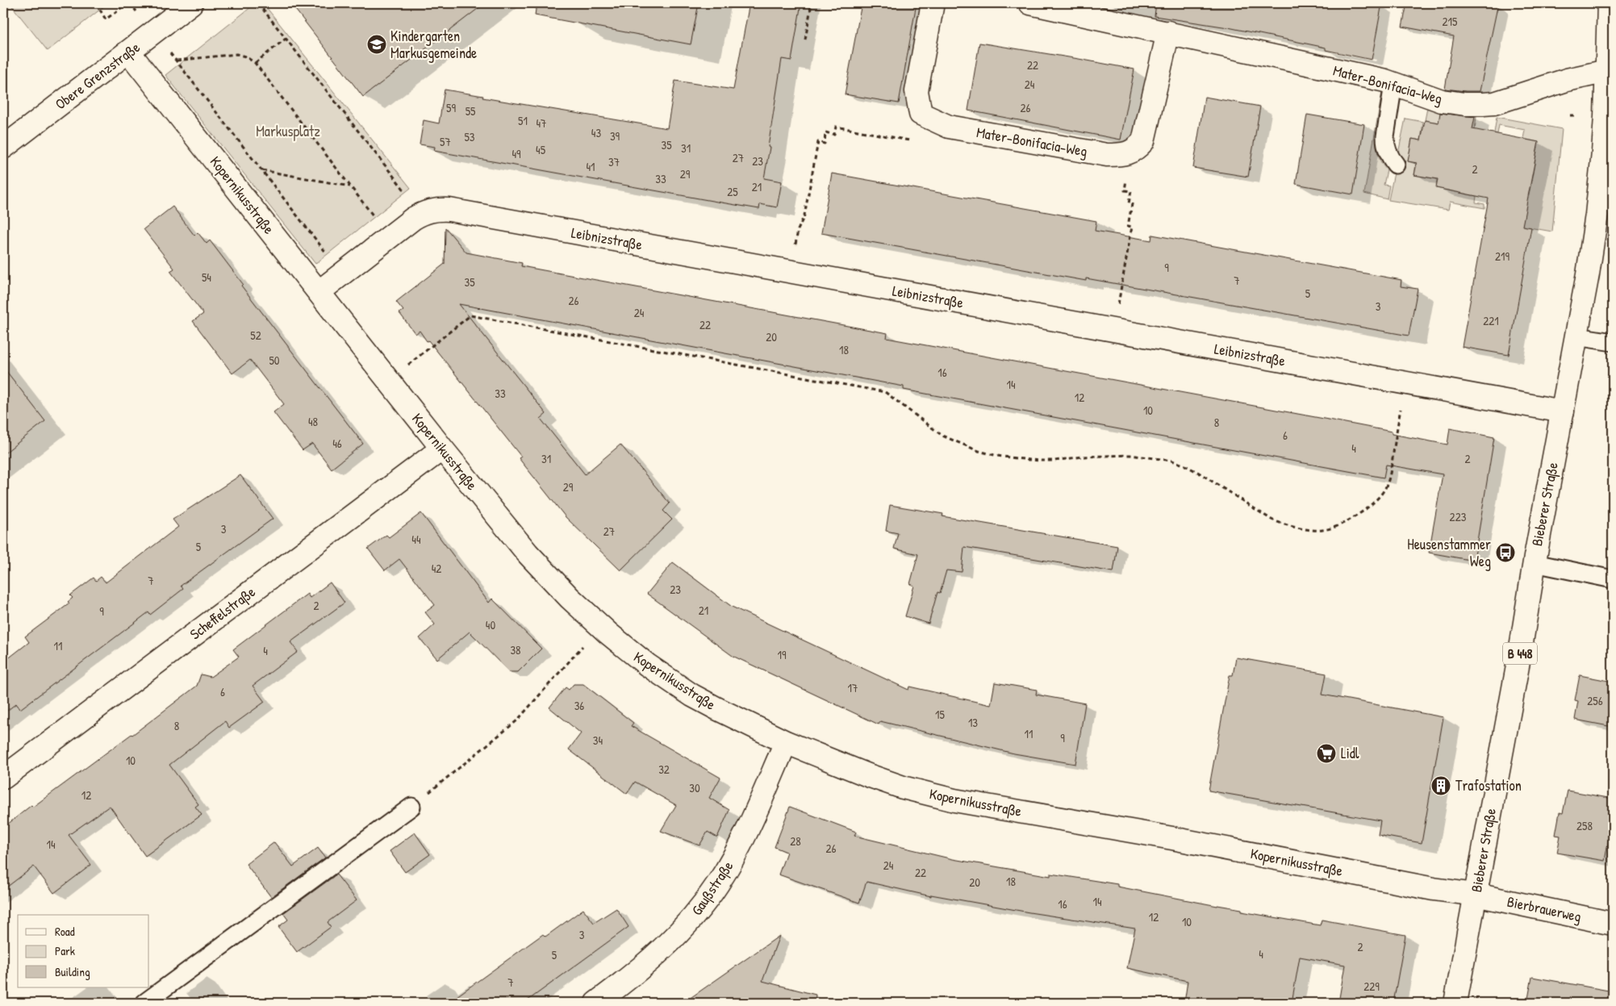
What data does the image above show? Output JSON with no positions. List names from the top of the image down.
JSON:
{
  "streets": {
    "street": [
      "Obere Grenzstraße",
      "Mater-Bonifacia-Weg",
      "Kopernikusstraße",
      "Leibnizstraße",
      "Bieberer Straße",
      "Scheffelstraße",
      "B 448",
      "Gaußstraße",
      "Bierbrauerweg"
    ]
  },
  "crossings": [
    ["Obere Grenzstraße", "Kopernikusstraße"],
    ["Mater-Bonifacia-Weg", "Bieberer Straße"],
    ["Kopernikusstraße", "Leibnizstraße"],
    ["Kopernikusstraße", "Bieberer Straße"],
    ["Kopernikusstraße", "Scheffelstraße"],
    ["Kopernikusstraße", "Gaußstraße"],
    ["Kopernikusstraße", "Bierbrauerweg"],
    ["Leibnizstraße", "Bieberer Straße"],
    ["Bieberer Straße", "Bierbrauerweg"]
  ],
  "parks": ["Markusplatz"],
  "places": {
    "school or university": ["Kindergarten Markusgemeinde"],
    "bus stop": ["Heusenstammer Weg"],
    "supermarket": ["Lidl"],
    "building": ["Trafostation"]
  },
  "house_numbers": [
    "215",
    "22",
    "24",
    "59",
    "26",
    "55",
    "51",
    "47",
    "43",
    "39",
    "53",
    "57",
    "35",
    "31",
    "45",
    "49",
    "27",
    "23",
    "37",
    "41",
    "2",
    "29",
    "33",
    "21",
    "25",
    "219",
    "9",
    "54",
    "7",
    "35",
    "5",
    "26",
    "3",
    "24",
    "221",
    "22",
    "52",
    "20",
    "18",
    "50",
    "16",
    "14",
    "33",
    "12",
    "10",
    "48",
    "8",
    "6",
    "46",
    "4",
    "31",
    "2",
    "29",
    "223",
    "3",
    "27",
    "44",
    "5",
    "42",
    "7",
    "23",
    "2",
    "21",
    "9",
    "40",
    "11",
    "38",
    "4",
    "19",
    "17",
    "6",
    "256",
    "36",
    "15",
    "13",
    "8",
    "11",
    "9",
    "34",
    "10",
    "32",
    "30",
    "12",
    "258",
    "28",
    "14",
    "26",
    "24",
    "22",
    "18",
    "20",
    "14",
    "16",
    "12",
    "10",
    "3",
    "2",
    "4",
    "5",
    "7",
    "229"
  ],
  "legend": ["Road", "Park", "Building"]
}
